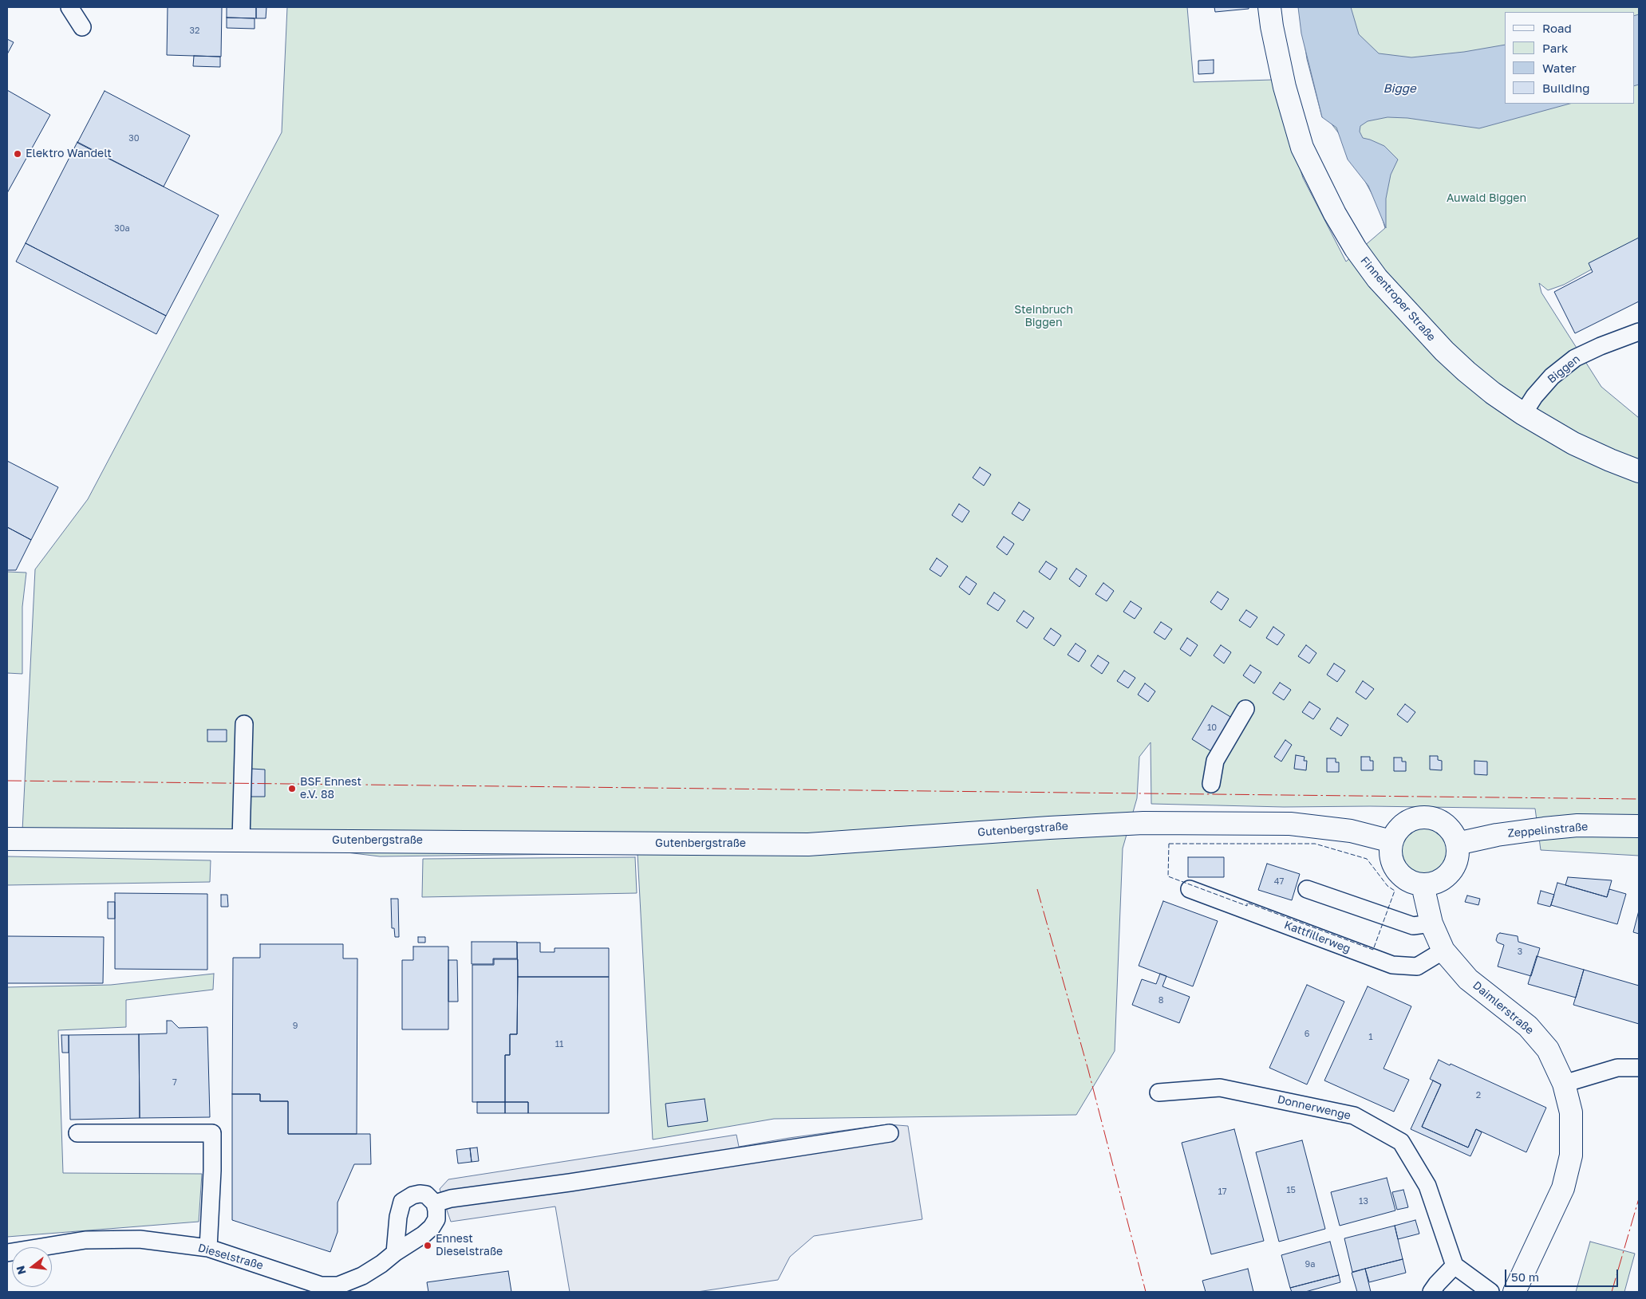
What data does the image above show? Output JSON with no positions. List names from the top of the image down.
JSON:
{
  "streets": {
    "main road": [
      "Finnentroper Straße",
      "Gutenbergstraße",
      "Zeppelinstraße",
      "Daimlerstraße"
    ],
    "street": [
      "Biggen",
      "Kattfillerweg",
      "Donnerwenge",
      "Dieselstraße"
    ]
  },
  "crossings": [
    ["Finnentroper Straße", "Biggen"],
    ["Gutenbergstraße", "Zeppelinstraße"],
    ["Gutenbergstraße", "Daimlerstraße"],
    ["Zeppelinstraße", "Daimlerstraße"],
    ["Kattfillerweg", "Daimlerstraße"]
  ],
  "water": ["Bigge"],
  "parks": ["Auwald Biggen", "Steinbruch Biggen"],
  "places": ["Elektro Wandelt", "BSF Ennest e.V. 88", "Ennest Dieselstraße"],
  "house_numbers": [
    "32",
    "30",
    "30a",
    "10",
    "47",
    "3",
    "8",
    "9",
    "6",
    "1",
    "11",
    "7",
    "2",
    "15",
    "17",
    "13",
    "9a"
  ],
  "legend": [
    "Road",
    "Park",
    "Water",
    "Building"
  ],
  "scale_bar": "50 m",
  "north": "left"
}
